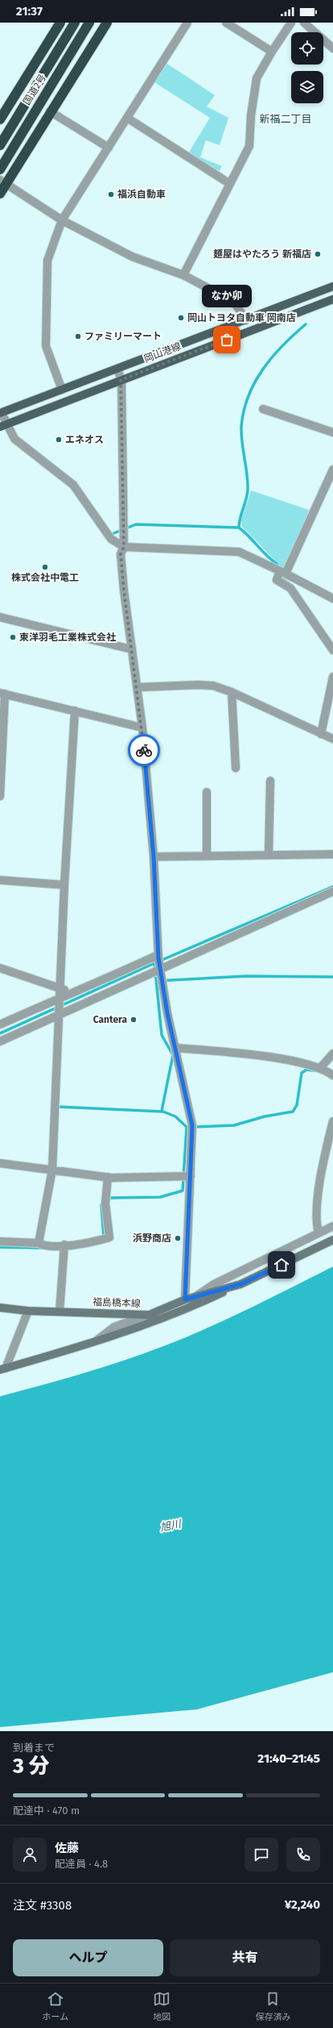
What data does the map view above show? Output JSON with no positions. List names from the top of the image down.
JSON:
{
  "streets": {
    "highway": ["国道2号"],
    "main road": ["岡山港線", "福島橋本線"]
  },
  "districts": ["新福二丁目"],
  "water": ["旭川"],
  "places": [
    "福浜自動車",
    "麺屋はやたろう 新福店",
    "岡山トヨタ自動車 岡南店",
    "ファミリーマート",
    "なか卯",
    "エネオス",
    "株式会社中電工",
    "東洋羽毛工業株式会社",
    "Cantera",
    "浜野商店"
  ],
  "page": {
    "status": "21:37",
    "bubble": "なか卯",
    "heading": ["3 分", "到着まで", "21:40–21:45"],
    "panel": [
      "佐藤",
      "配達員 · 4.8",
      "注文 #3308",
      "¥2,240"
    ],
    "bar": "配達中 · 470 m",
    "buttons": ["ヘルプ", "共有"],
    "tabs": ["ホーム", "地図", "保存済み"]
  }
}
